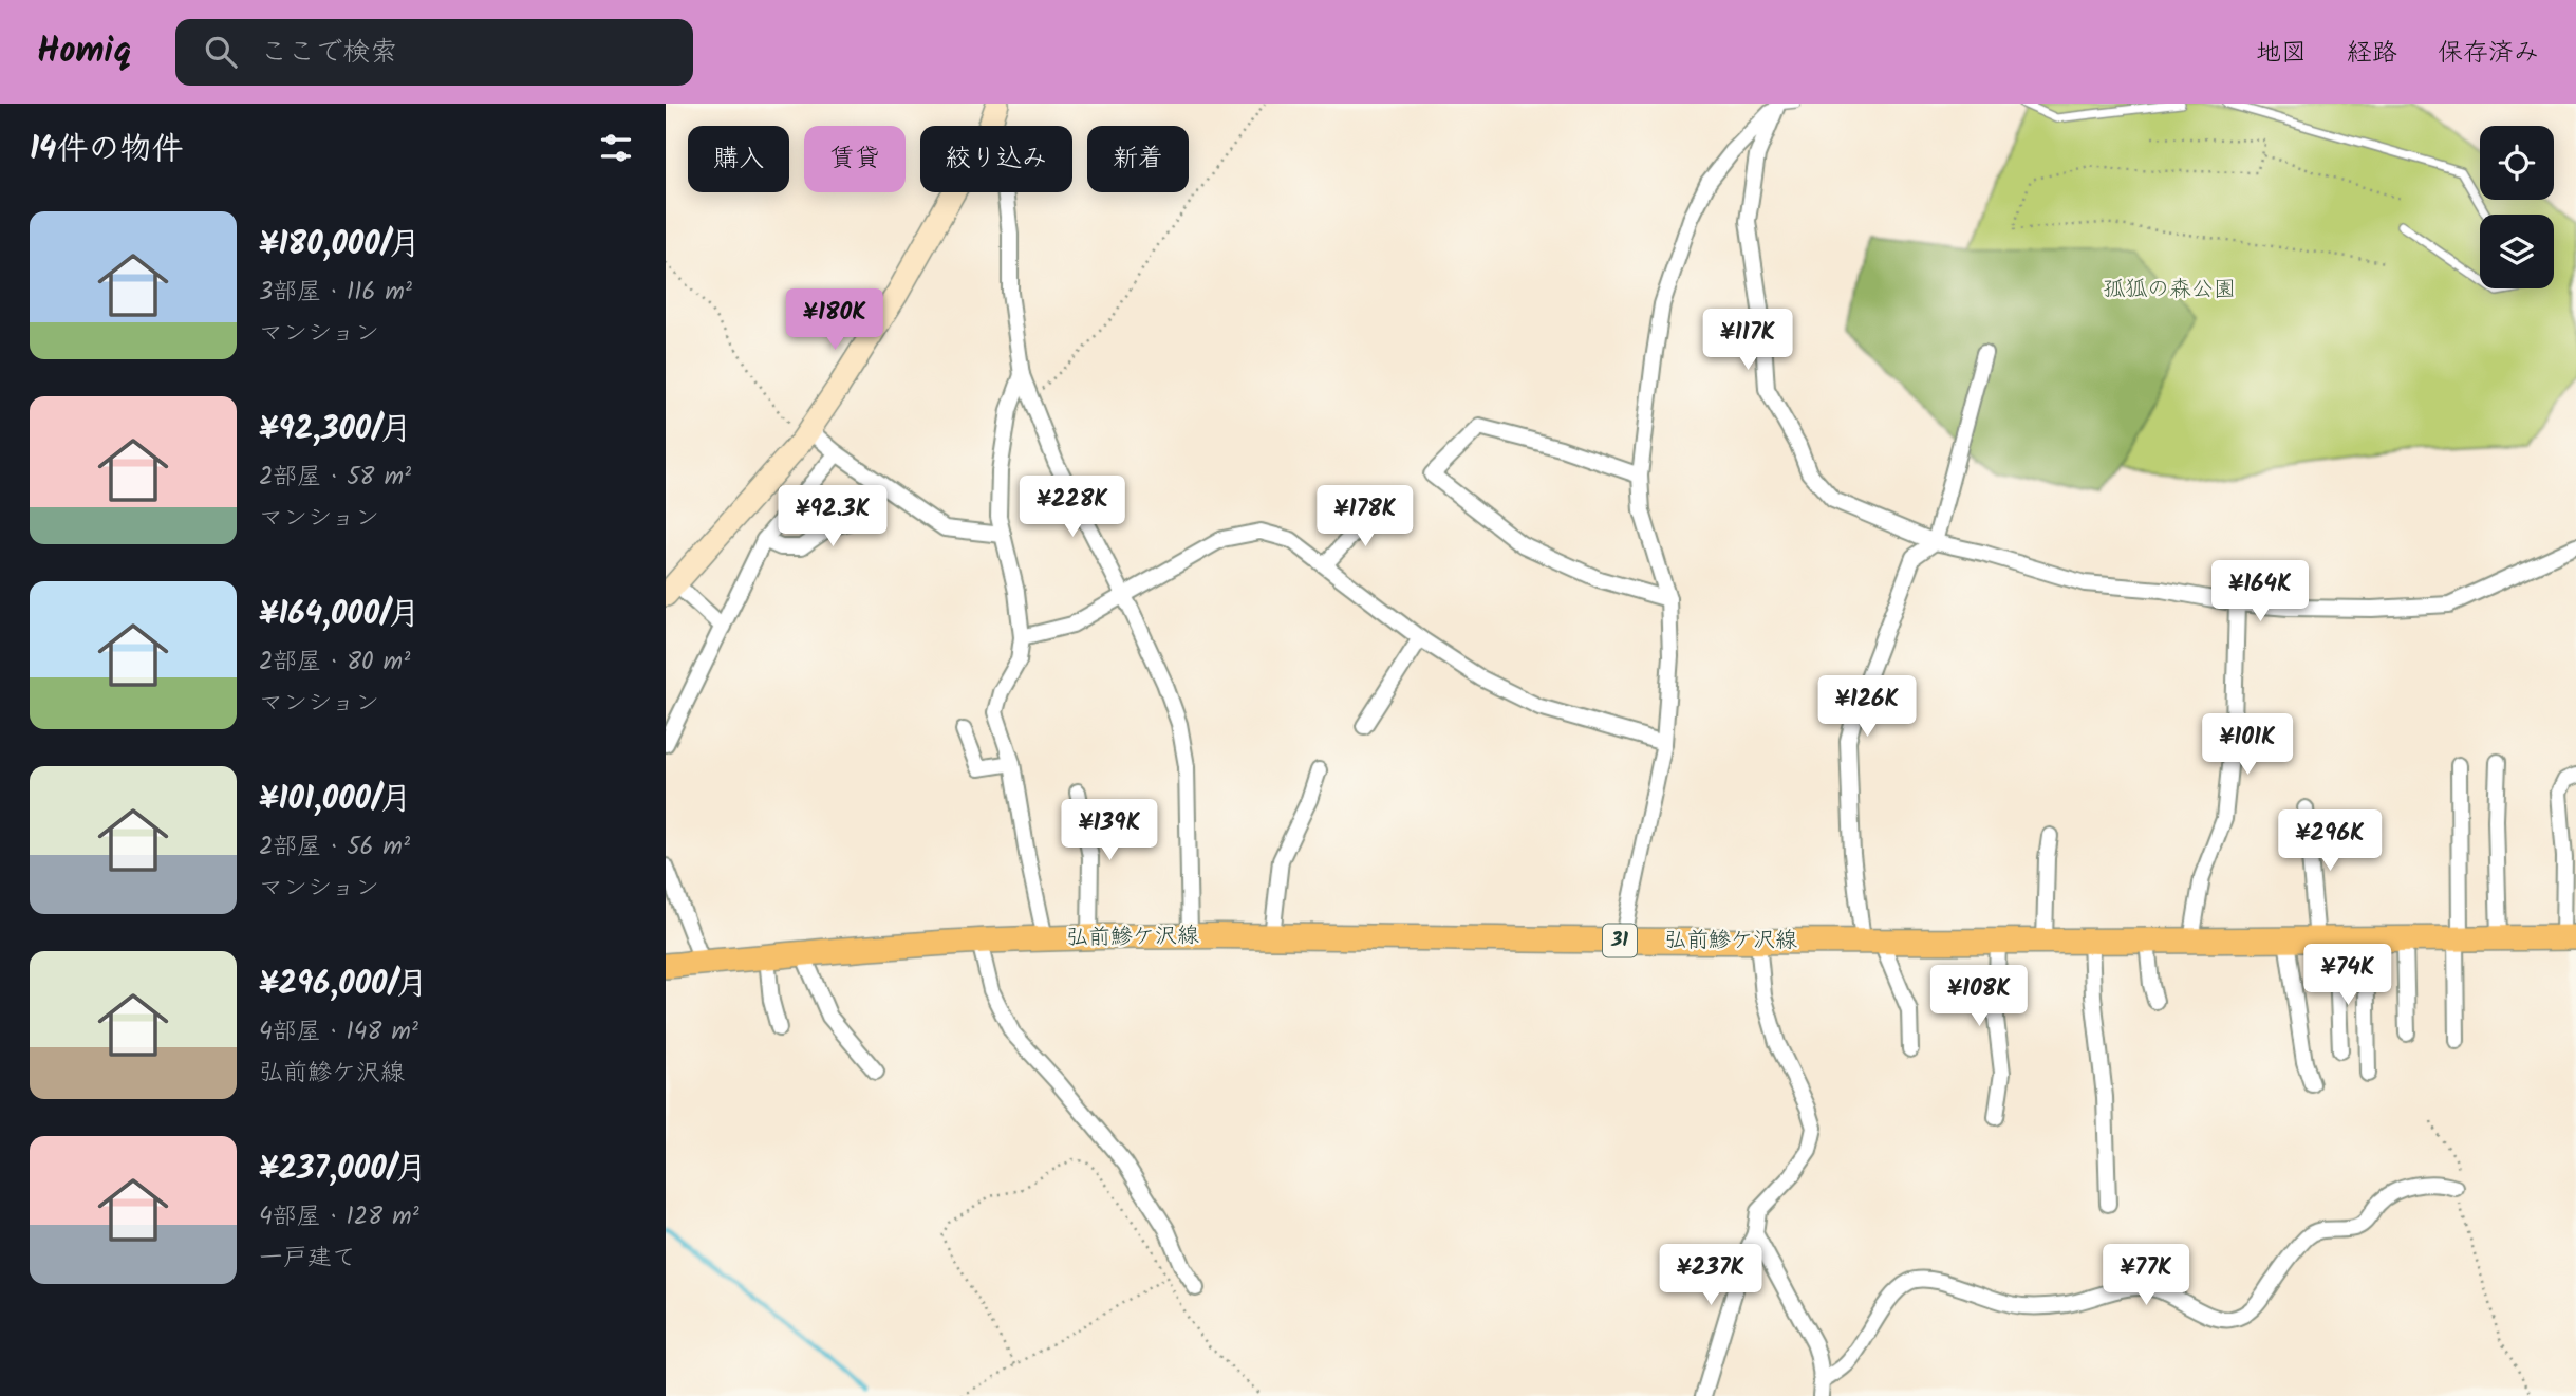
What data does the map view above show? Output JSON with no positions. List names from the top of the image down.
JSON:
{
  "streets": {
    "main road": ["弘前鰺ケ沢線", "31"]
  },
  "parks": ["孤狐の森公園"],
  "page": {
    "header": "Homiq",
    "search": "ここで検索",
    "nav": ["地図", "経路", "保存済み"],
    "heading": "14件の物件",
    "chip": [
      "購入",
      "賃貸",
      "絞り込み",
      "新着"
    ],
    "list": [
      {
        "name": "¥180,000/月",
        "note": "3部屋 · 116 m² · マンション"
      },
      {
        "name": "¥92,300/月",
        "note": "2部屋 · 58 m² · マンション"
      },
      {
        "name": "¥164,000/月",
        "note": "2部屋 · 80 m² · マンション"
      },
      {
        "name": "¥101,000/月",
        "note": "2部屋 · 56 m² · マンション"
      },
      {
        "name": "¥296,000/月",
        "note": "4部屋 · 148 m² · 弘前鰺ケ沢線"
      },
      {
        "name": "¥237,000/月",
        "note": "4部屋 · 128 m² · 一戸建て"
      }
    ],
    "price": [
      "¥180K",
      "¥117K",
      "¥228K",
      "¥92.3K",
      "¥178K",
      "¥164K",
      "¥126K",
      "¥101K",
      "¥139K",
      "¥296K",
      "¥74K",
      "¥108K",
      "¥237K",
      "¥77K"
    ]
  }
}
